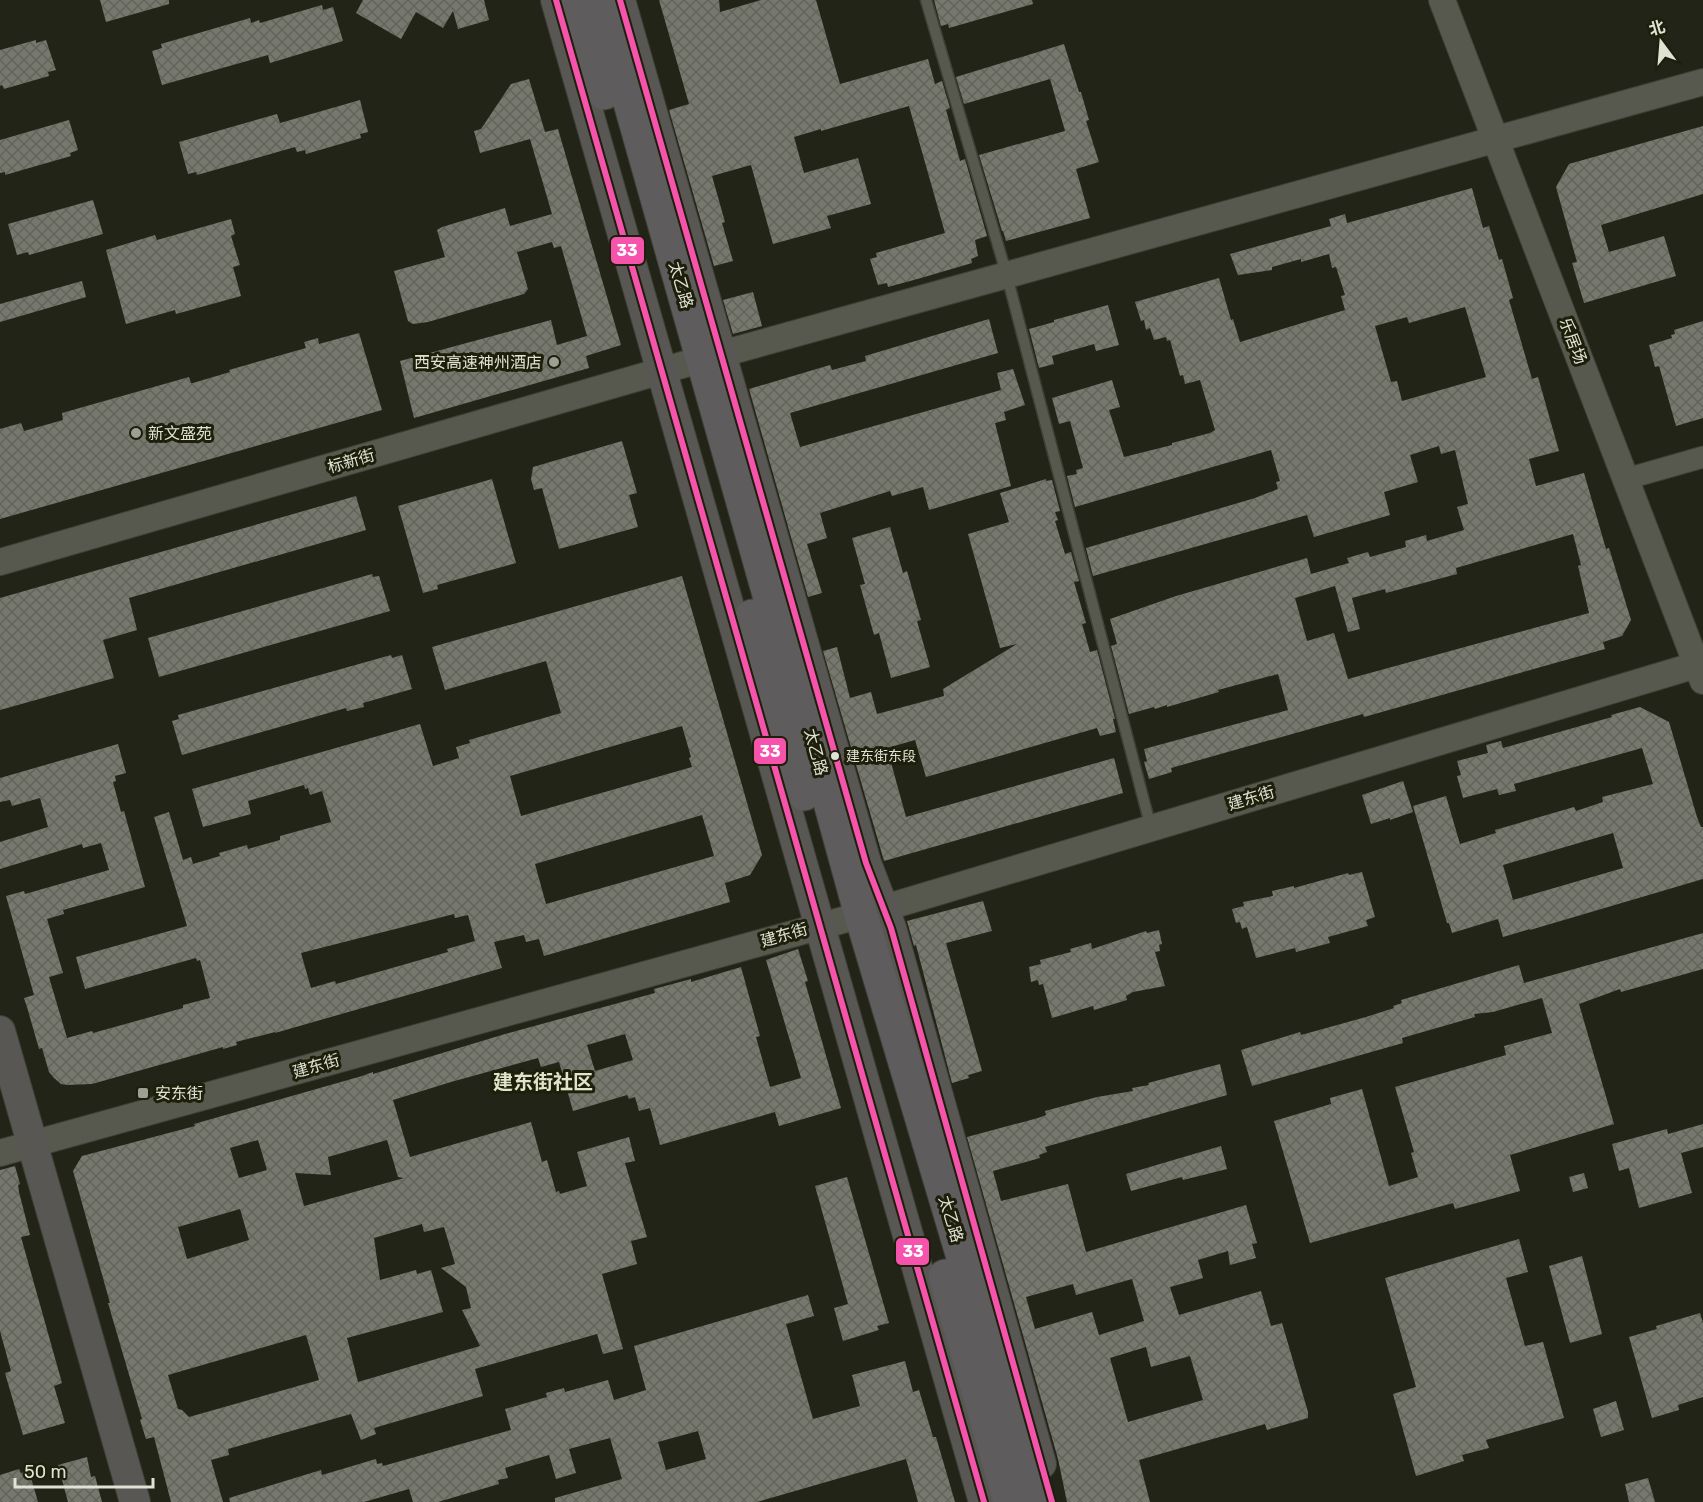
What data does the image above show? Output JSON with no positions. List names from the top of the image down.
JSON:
{
  "streets": {
    "main road": ["太乙路"],
    "street": ["乐居场", "标新街", "建东街"]
  },
  "crossings": [
    ["太乙路", "标新街"],
    ["太乙路", "建东街"],
    ["乐居场", "标新街"],
    ["乐居场", "建东街"]
  ],
  "districts": ["建东街社区"],
  "places": {
    "other": ["西安高速神州酒店", "新文盛苑", "建东街东段"],
    "transit": ["安东街"]
  },
  "lines": ["transit line 33"],
  "scale_bar": "50 m",
  "north": "top"
}
